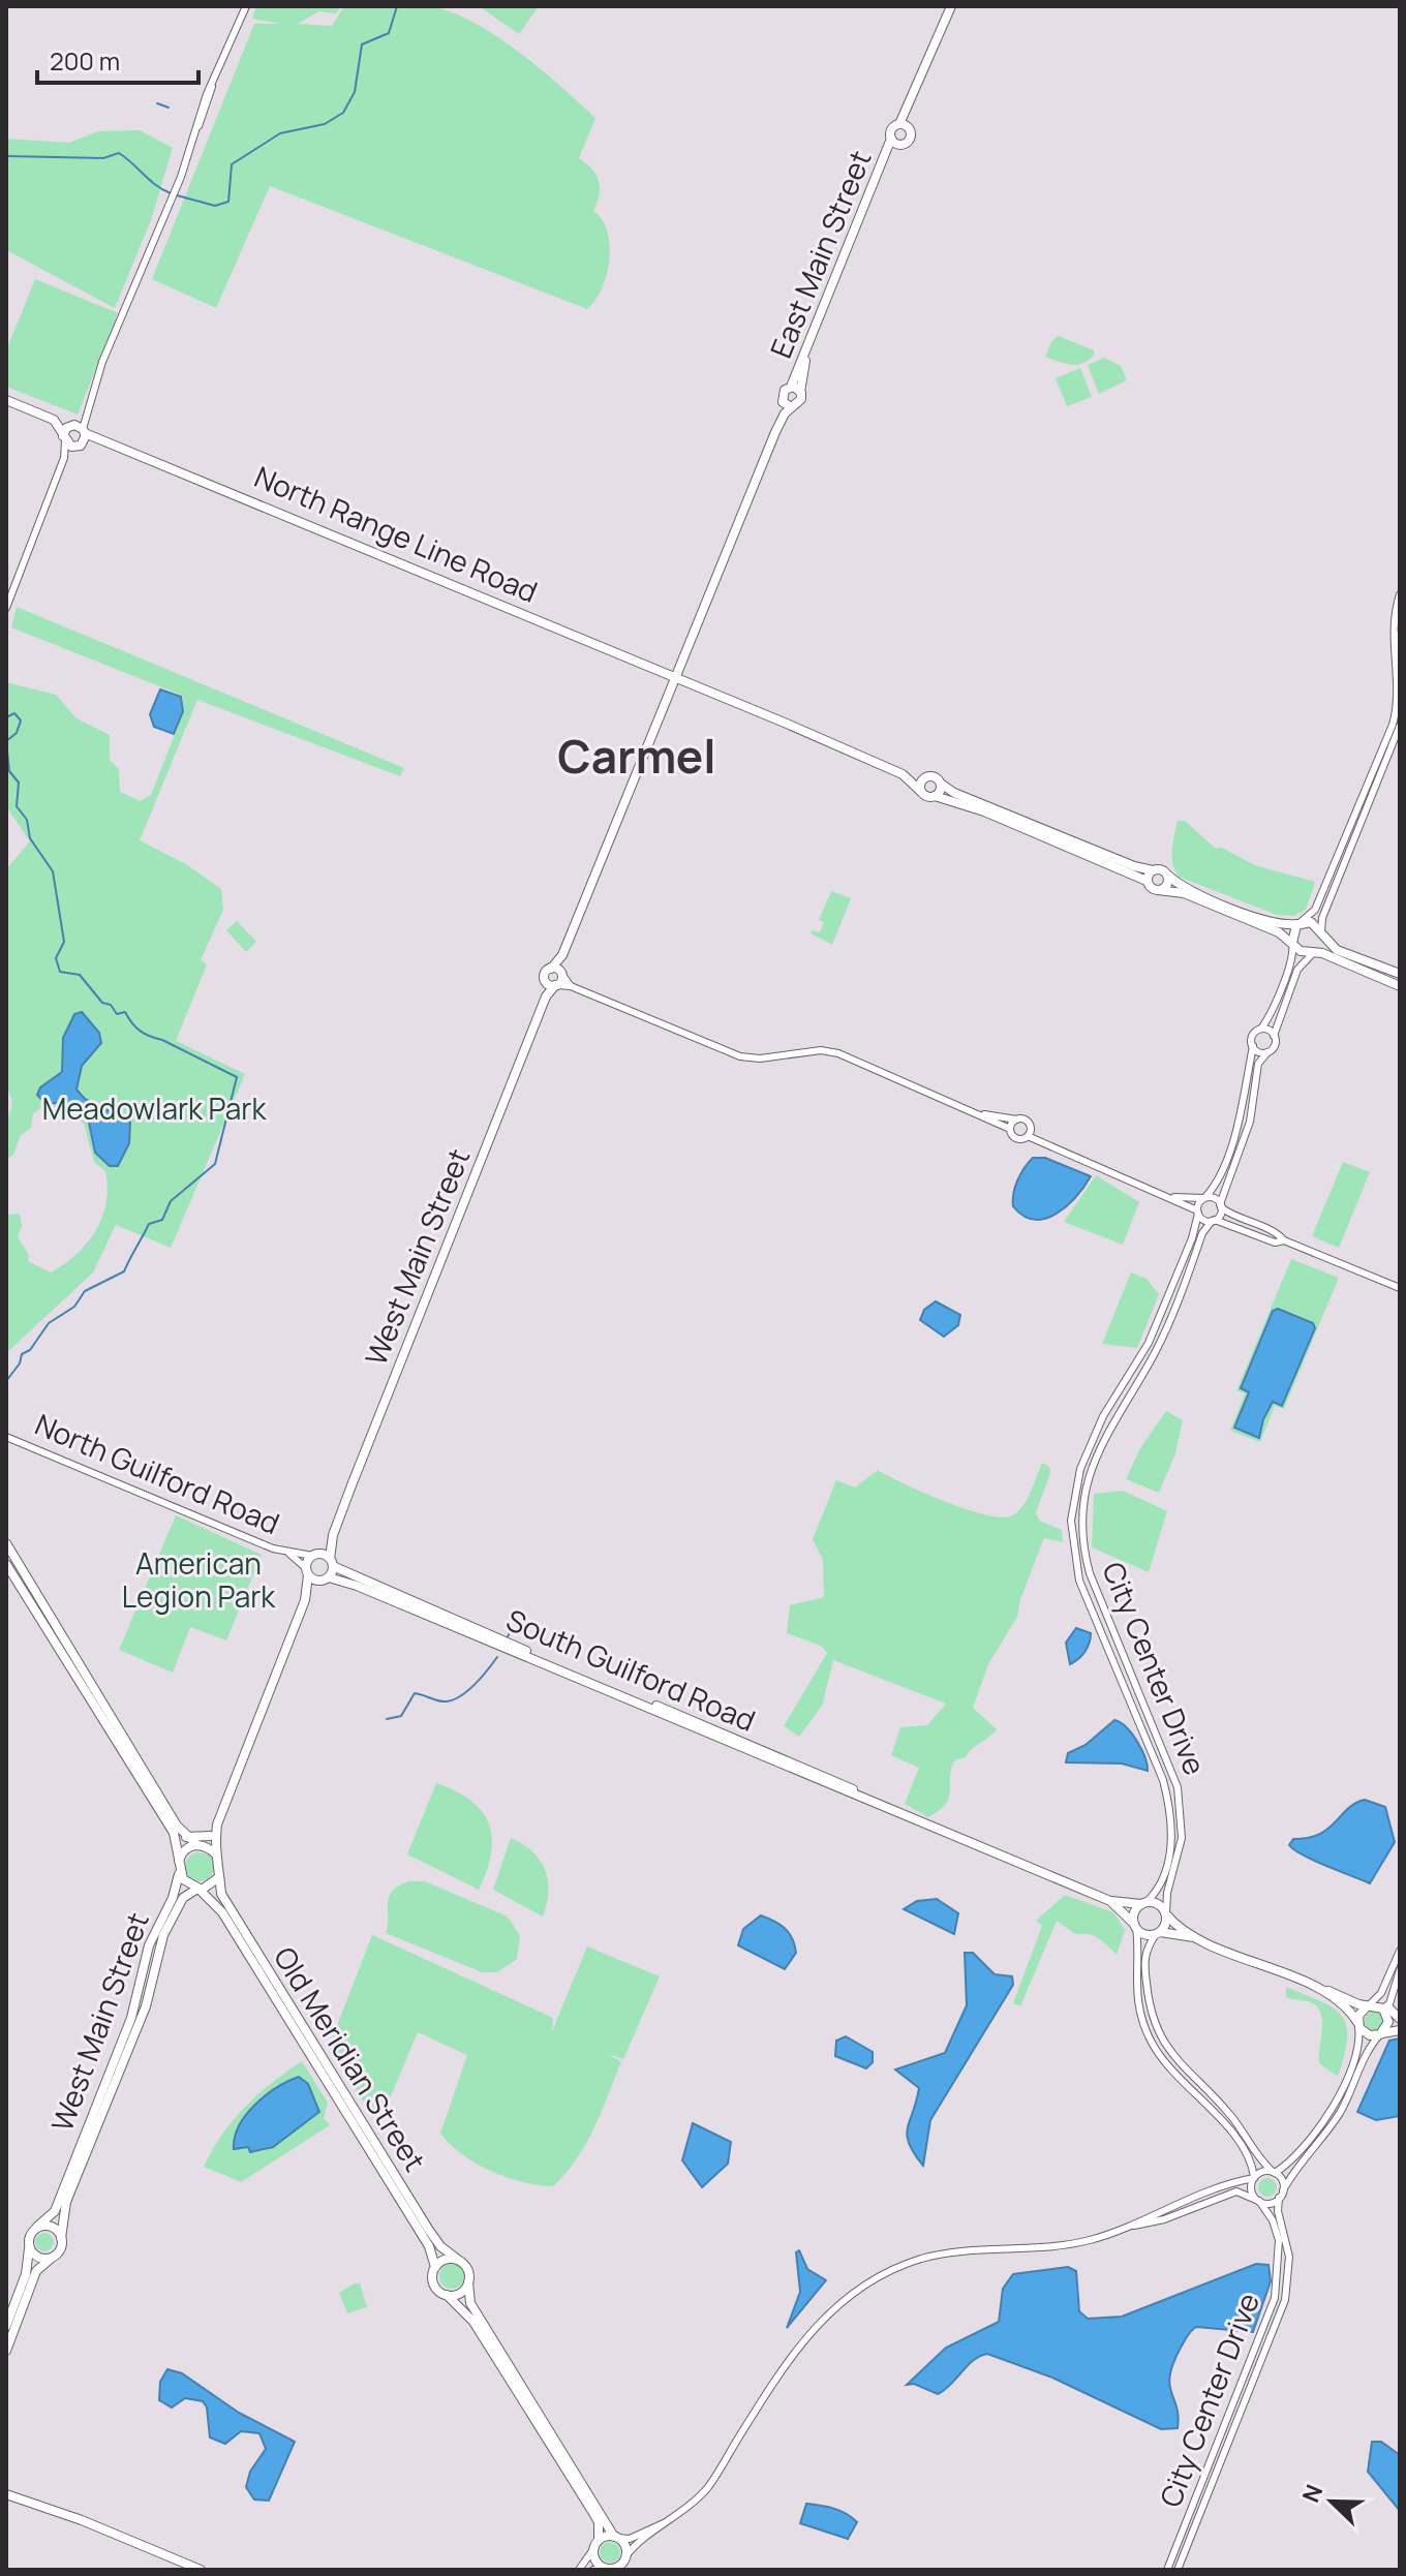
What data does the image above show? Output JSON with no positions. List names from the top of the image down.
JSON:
{
  "streets": {
    "main road": [
      "East Main Street",
      "North Range Line Road",
      "West Main Street",
      "South Guilford Road",
      "Old Meridian Street"
    ],
    "street": ["North Guilford Road", "City Center Drive"]
  },
  "crossings": [
    ["West Main Street", "North Guilford Road"],
    ["West Main Street", "South Guilford Road"],
    ["West Main Street", "Old Meridian Street"],
    ["North Guilford Road", "South Guilford Road"],
    ["City Center Drive", "South Guilford Road"]
  ],
  "districts": ["Carmel"],
  "parks": ["Meadowlark Park", "American Legion Park"],
  "scale_bar": "200 m",
  "north": "top left"
}
